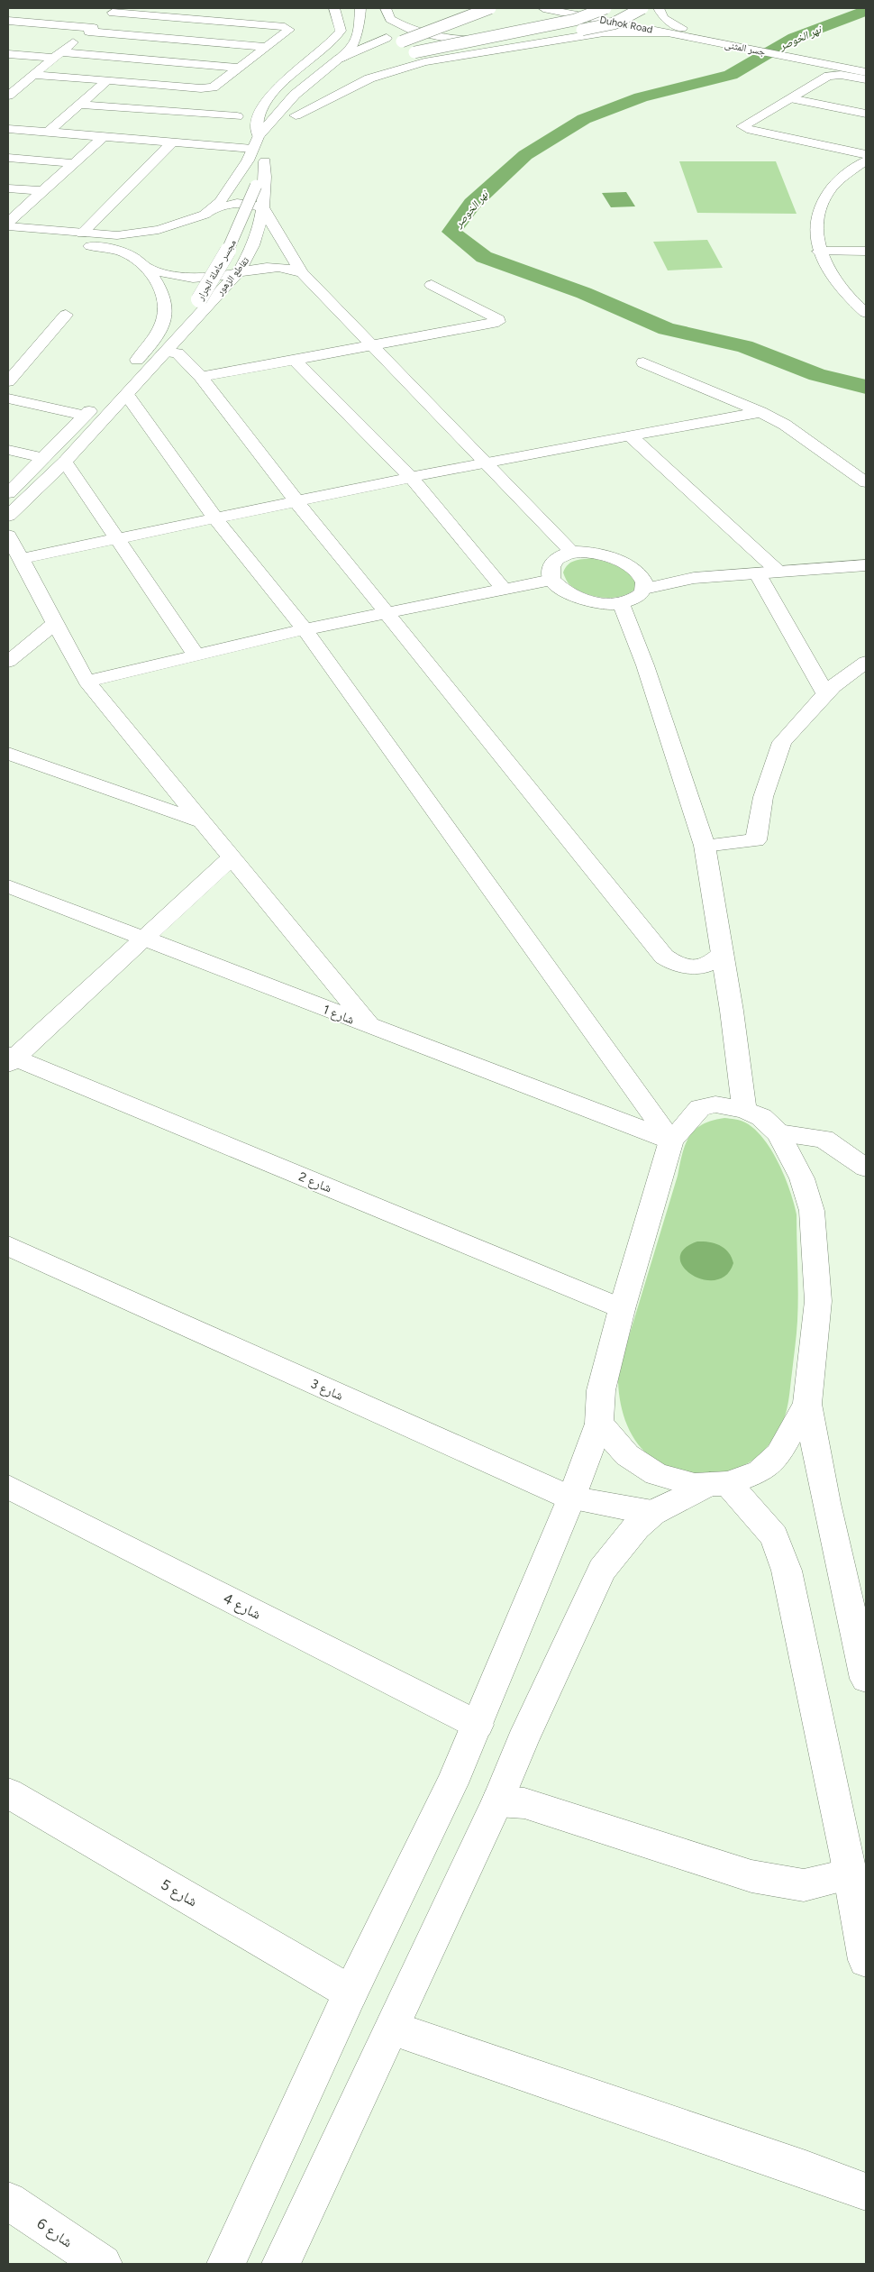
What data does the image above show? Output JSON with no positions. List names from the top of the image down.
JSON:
{
  "streets": {
    "main road": [
      "Duhok Road",
      "جسر المثنى",
      "مجسر حاملة الجرار",
      "تقاطع الزهور",
      "شارع 1",
      "شارع 2",
      "شارع 3",
      "شارع 4",
      "شارع 5",
      "شارع 6"
    ]
  },
  "crossings": [
    ["Duhok Road", "جسر المثنى"],
    ["مجسر حاملة الجرار", "تقاطع الزهور"]
  ],
  "water": ["نهر الخوصر"]
}
